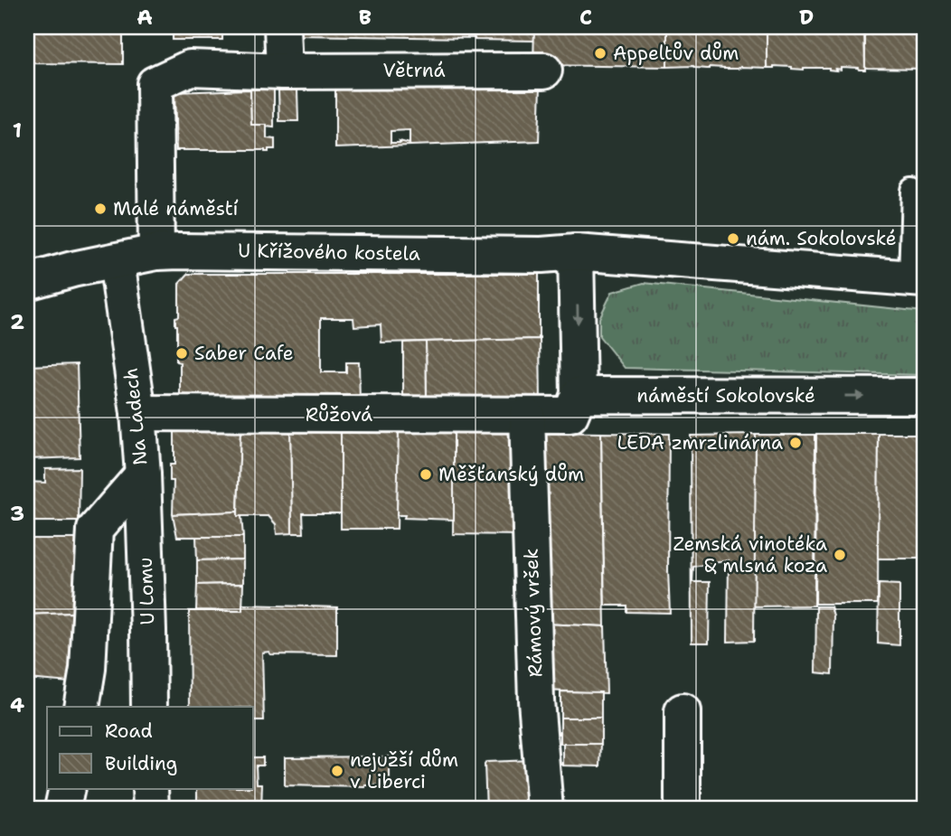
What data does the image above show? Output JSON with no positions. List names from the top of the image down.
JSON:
{
  "streets": {
    "street": [
      "Větrná",
      "U Křížového kostela",
      "náměstí Sokolovské",
      "Růžová",
      "Na Ladech",
      "U Lomu",
      "Rámový vršek"
    ]
  },
  "crossings": [
    ["Větrná", "U Křížového kostela"],
    ["U Křížového kostela", "Na Ladech"],
    ["Růžová", "Na Ladech"],
    ["Růžová", "Rámový vršek"],
    ["Na Ladech", "U Lomu"]
  ],
  "places": [
    "Appeltův dům",
    "Malé náměstí",
    "nám. Sokolovské",
    "Saber Cafe",
    "LEDA zmrzlinárna",
    "Měšťanský dům",
    "Zemská vinotéka & mlsná koza",
    "nejužší dům v Liberci"
  ],
  "legend": ["Road", "Building"],
  "grid": {
    "columns": [
      "A",
      "B",
      "C",
      "D"
    ],
    "rows": [
      "1",
      "2",
      "3",
      "4"
    ]
  }
}
